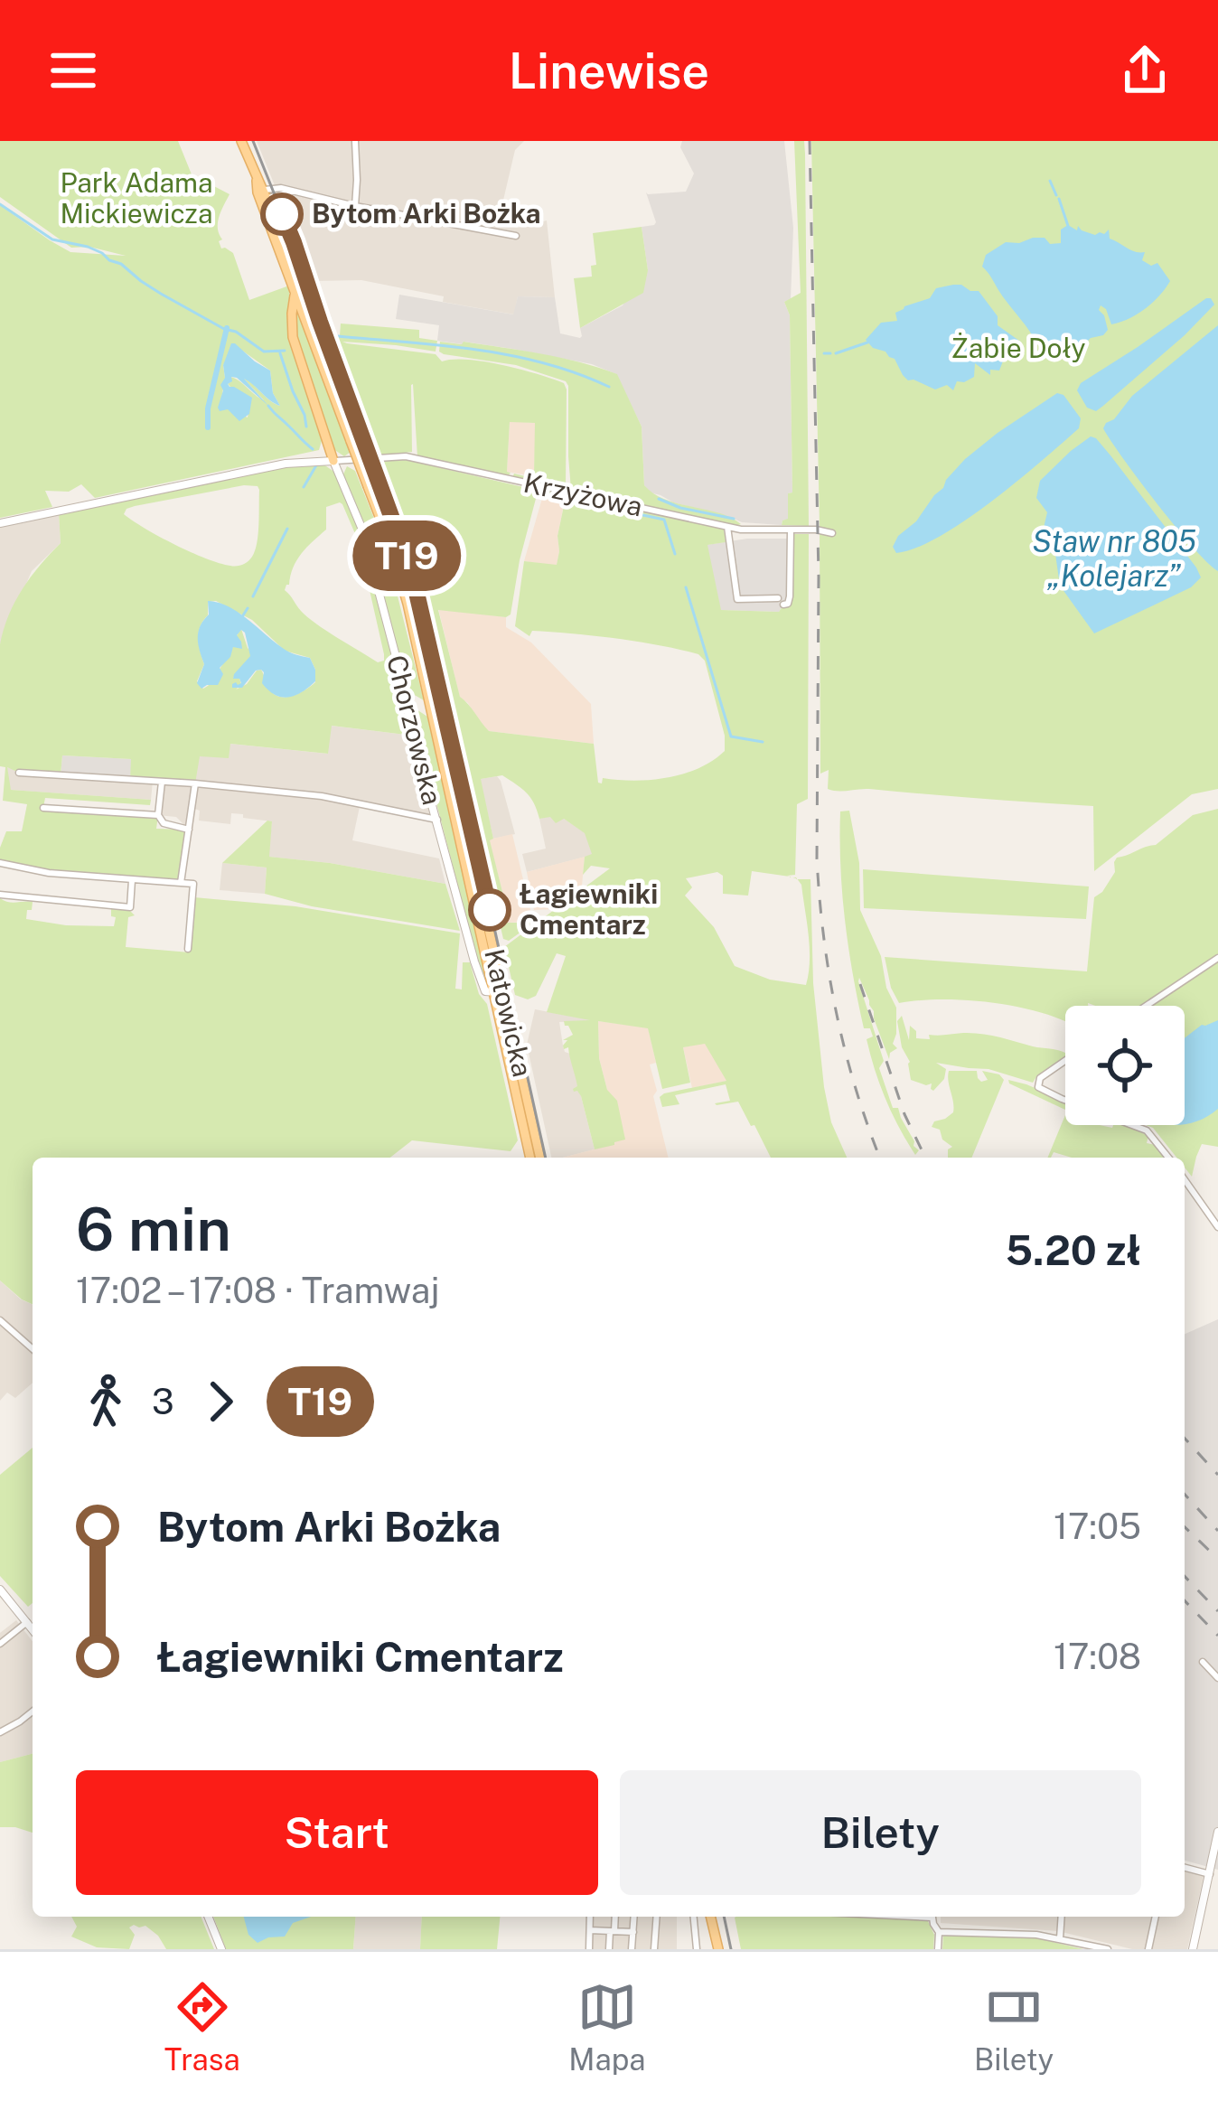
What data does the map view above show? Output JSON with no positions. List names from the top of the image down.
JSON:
{
  "streets": {
    "main road": ["Chorzowska", "Katowicka"],
    "street": ["Krzyżowa"]
  },
  "crossings": [
    ["Krzyżowa", "Chorzowska"],
    ["Chorzowska", "Katowicka"]
  ],
  "water": ["Staw nr 805 „Kolejarz”"],
  "parks": ["Park Adama Mickiewicza", "Żabie Doły"],
  "places": ["Bytom Arki Bożka", "Łagiewniki Cmentarz"],
  "lines": ["tram line T19"],
  "page": {
    "header": "Linewise",
    "on_map": "T19",
    "heading": ["6 min", "17:02 – 17:08 · Tramwaj", "5.20 zł"],
    "legs": ["3", "T19"],
    "list": [
      {
        "name": "Bytom Arki Bożka",
        "value": "17:05"
      },
      {
        "name": "Łagiewniki Cmentarz",
        "value": "17:08"
      }
    ],
    "buttons": ["Start", "Bilety"],
    "tabs": ["Trasa", "Mapa", "Bilety"]
  }
}
